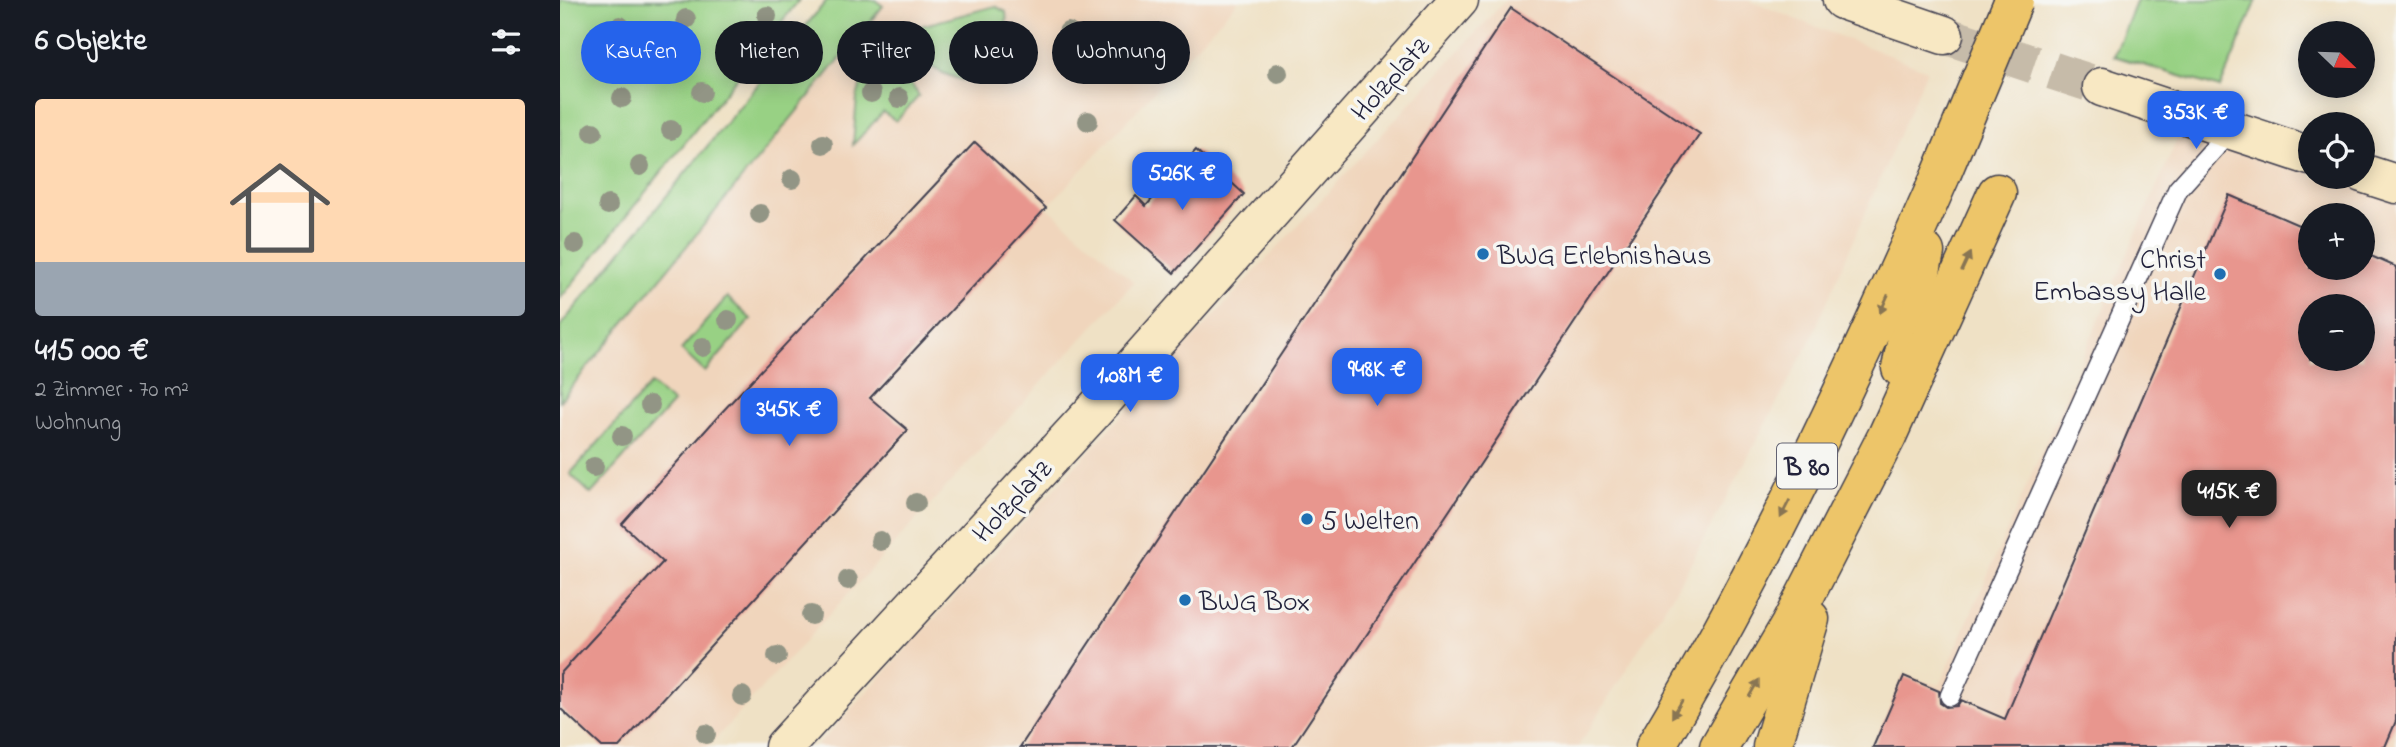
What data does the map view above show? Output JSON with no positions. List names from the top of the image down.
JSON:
{
  "streets": {
    "main road": ["B 80"],
    "street": ["Holzplatz"]
  },
  "places": [
    "BWG Erlebnishaus",
    "Christ Embassy Halle",
    "5 Welten",
    "BWG Box"
  ],
  "north": "bottom right",
  "page": {
    "heading": "6 Objekte",
    "map_buttons": ["+", "−"],
    "chip": [
      "Kaufen",
      "Mieten",
      "Filter",
      "Neu",
      "Wohnung"
    ],
    "list": [
      {
        "name": "415 000 €",
        "note": "2 Zimmer · 70 m² · Wohnung"
      }
    ],
    "price": [
      "353K €",
      "526K €",
      "948K €",
      "1.08M €",
      "345K €",
      "415K €"
    ]
  }
}
